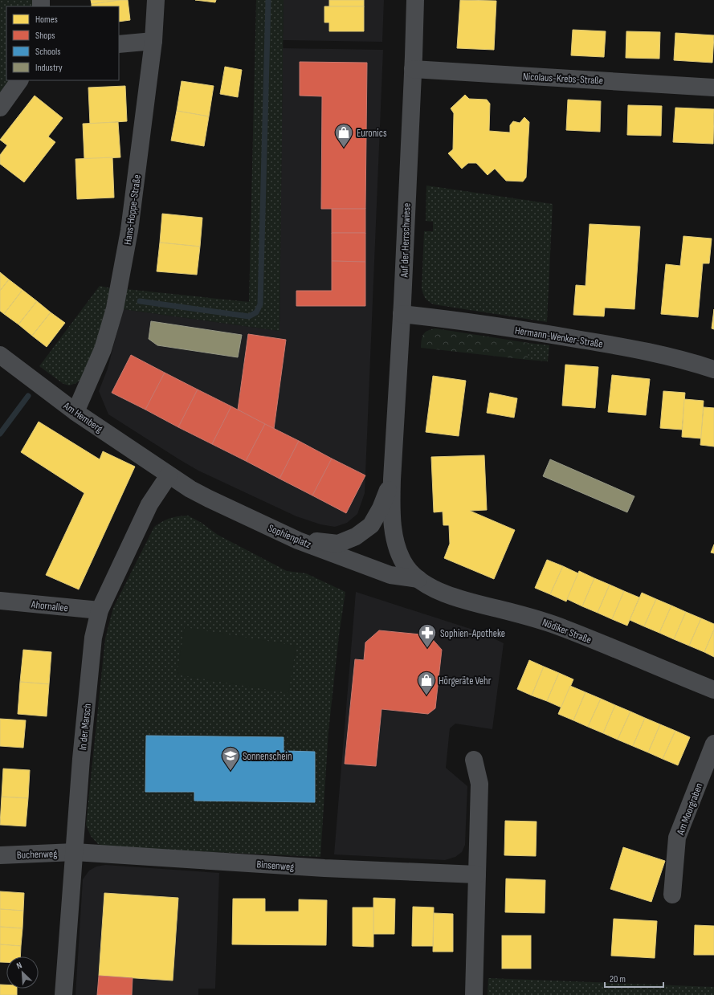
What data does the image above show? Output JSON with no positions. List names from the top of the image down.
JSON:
{
  "streets": {
    "street": [
      "Nicolaus-Krebs-Straße",
      "Hans-Hoppe-Straße",
      "Auf der Herrschwiese",
      "Hermann-Wenker-Straße",
      "Am Hemberg",
      "Sophienplatz",
      "Ahornallee",
      "Nödiker Straße",
      "In der Marsch",
      "Am Moorgraben",
      "Buchenweg",
      "Binsenweg"
    ]
  },
  "crossings": [
    ["Nicolaus-Krebs-Straße", "Auf der Herrschwiese"],
    ["Hans-Hoppe-Straße", "Am Hemberg"],
    ["Auf der Herrschwiese", "Hermann-Wenker-Straße"],
    ["Auf der Herrschwiese", "Sophienplatz"],
    ["Auf der Herrschwiese", "Nödiker Straße"],
    ["Am Hemberg", "Sophienplatz"],
    ["Am Hemberg", "In der Marsch"],
    ["Sophienplatz", "Nödiker Straße"],
    ["Sophienplatz", "In der Marsch"],
    ["Ahornallee", "In der Marsch"],
    ["In der Marsch", "Buchenweg"],
    ["In der Marsch", "Binsenweg"],
    ["Buchenweg", "Binsenweg"]
  ],
  "places": {
    "shop": ["Euronics", "Hörgeräte Vehr"],
    "pharmacy": ["Sophien-Apotheke"],
    "school or university": ["Sonnenschein"]
  },
  "legend": [
    "Homes",
    "Shops",
    "Schools",
    "Industry"
  ],
  "scale_bar": "20 m",
  "north": "top left"
}
